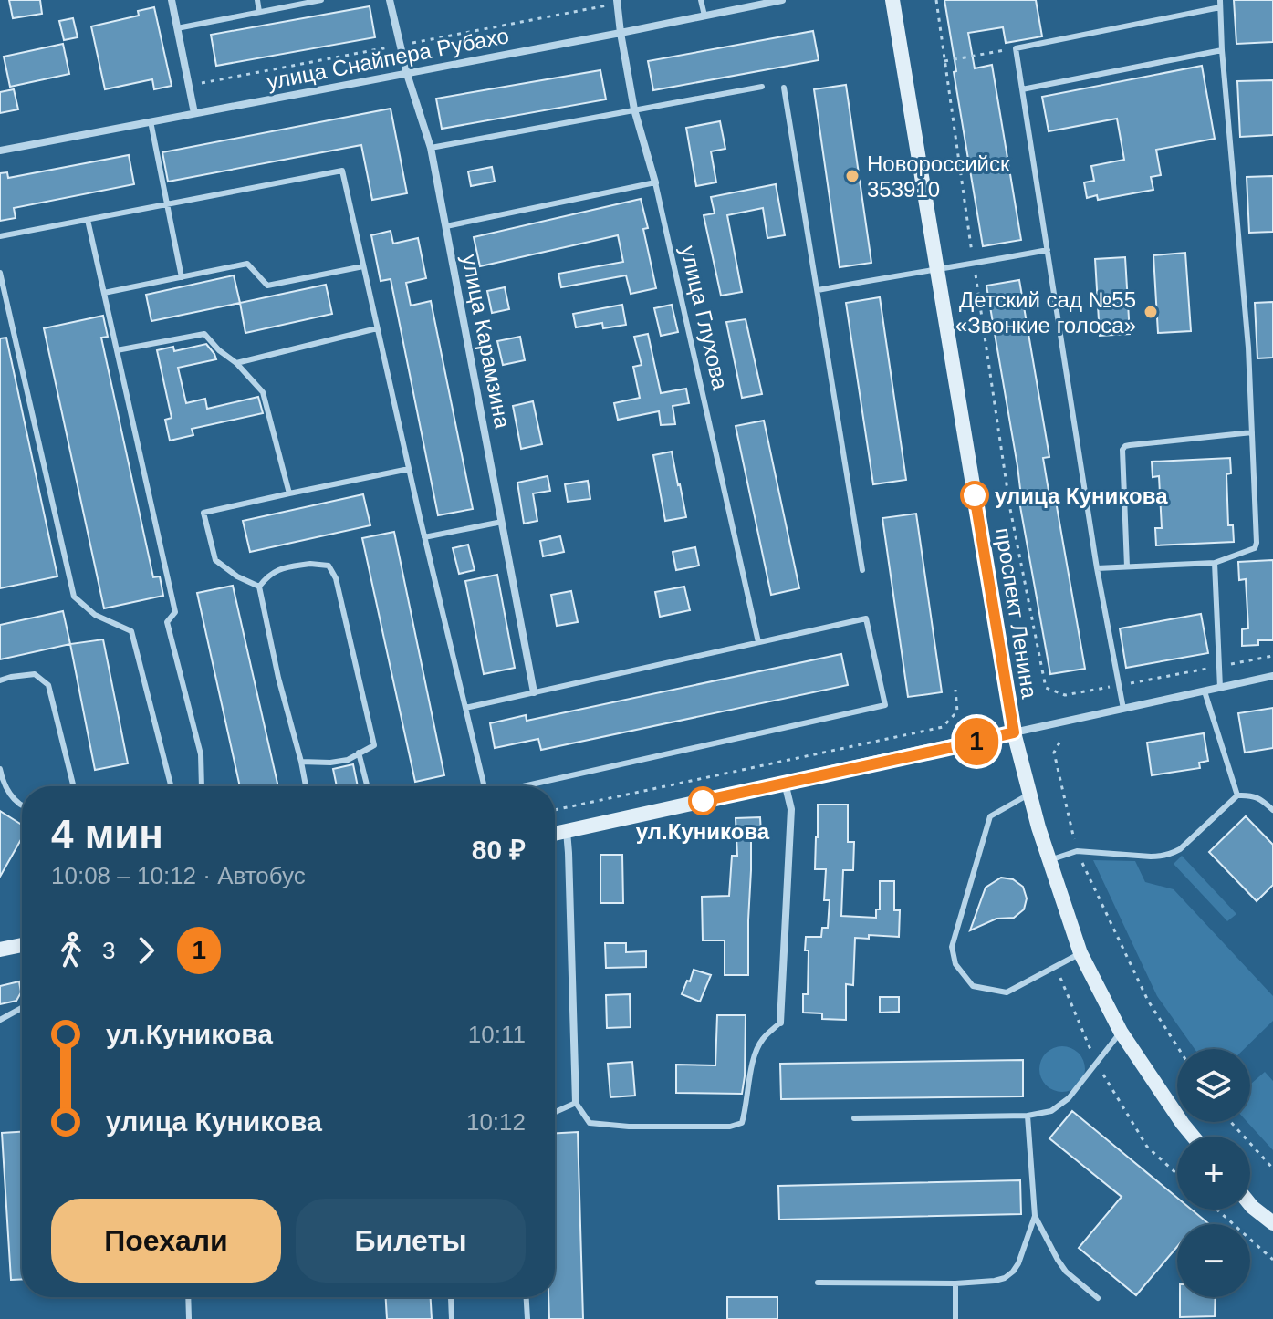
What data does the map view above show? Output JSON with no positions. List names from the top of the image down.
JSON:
{
  "streets": {
    "street": [
      "улица Снайпера Рубахо",
      "улица Глухова",
      "улица Карамзина",
      "проспект Ленина"
    ]
  },
  "crossings": [
    ["улица Снайпера Рубахо", "улица Глухова"],
    ["улица Снайпера Рубахо", "улица Карамзина"]
  ],
  "places": [
    "Новороссийск 353910",
    "Детский сад №55 «Звонкие голоса»",
    "улица Куникова",
    "ул.Куникова"
  ],
  "lines": ["bus line 1"],
  "page": {
    "on_map": "1",
    "heading": ["4 мин", "10:08 – 10:12 · Автобус", "80 ₽"],
    "legs": ["3", "1"],
    "list": [
      {
        "name": "ул.Куникова",
        "value": "10:11"
      },
      {
        "name": "улица Куникова",
        "value": "10:12"
      }
    ],
    "map_buttons": ["+", "−"],
    "buttons": ["Поехали", "Билеты"]
  }
}
